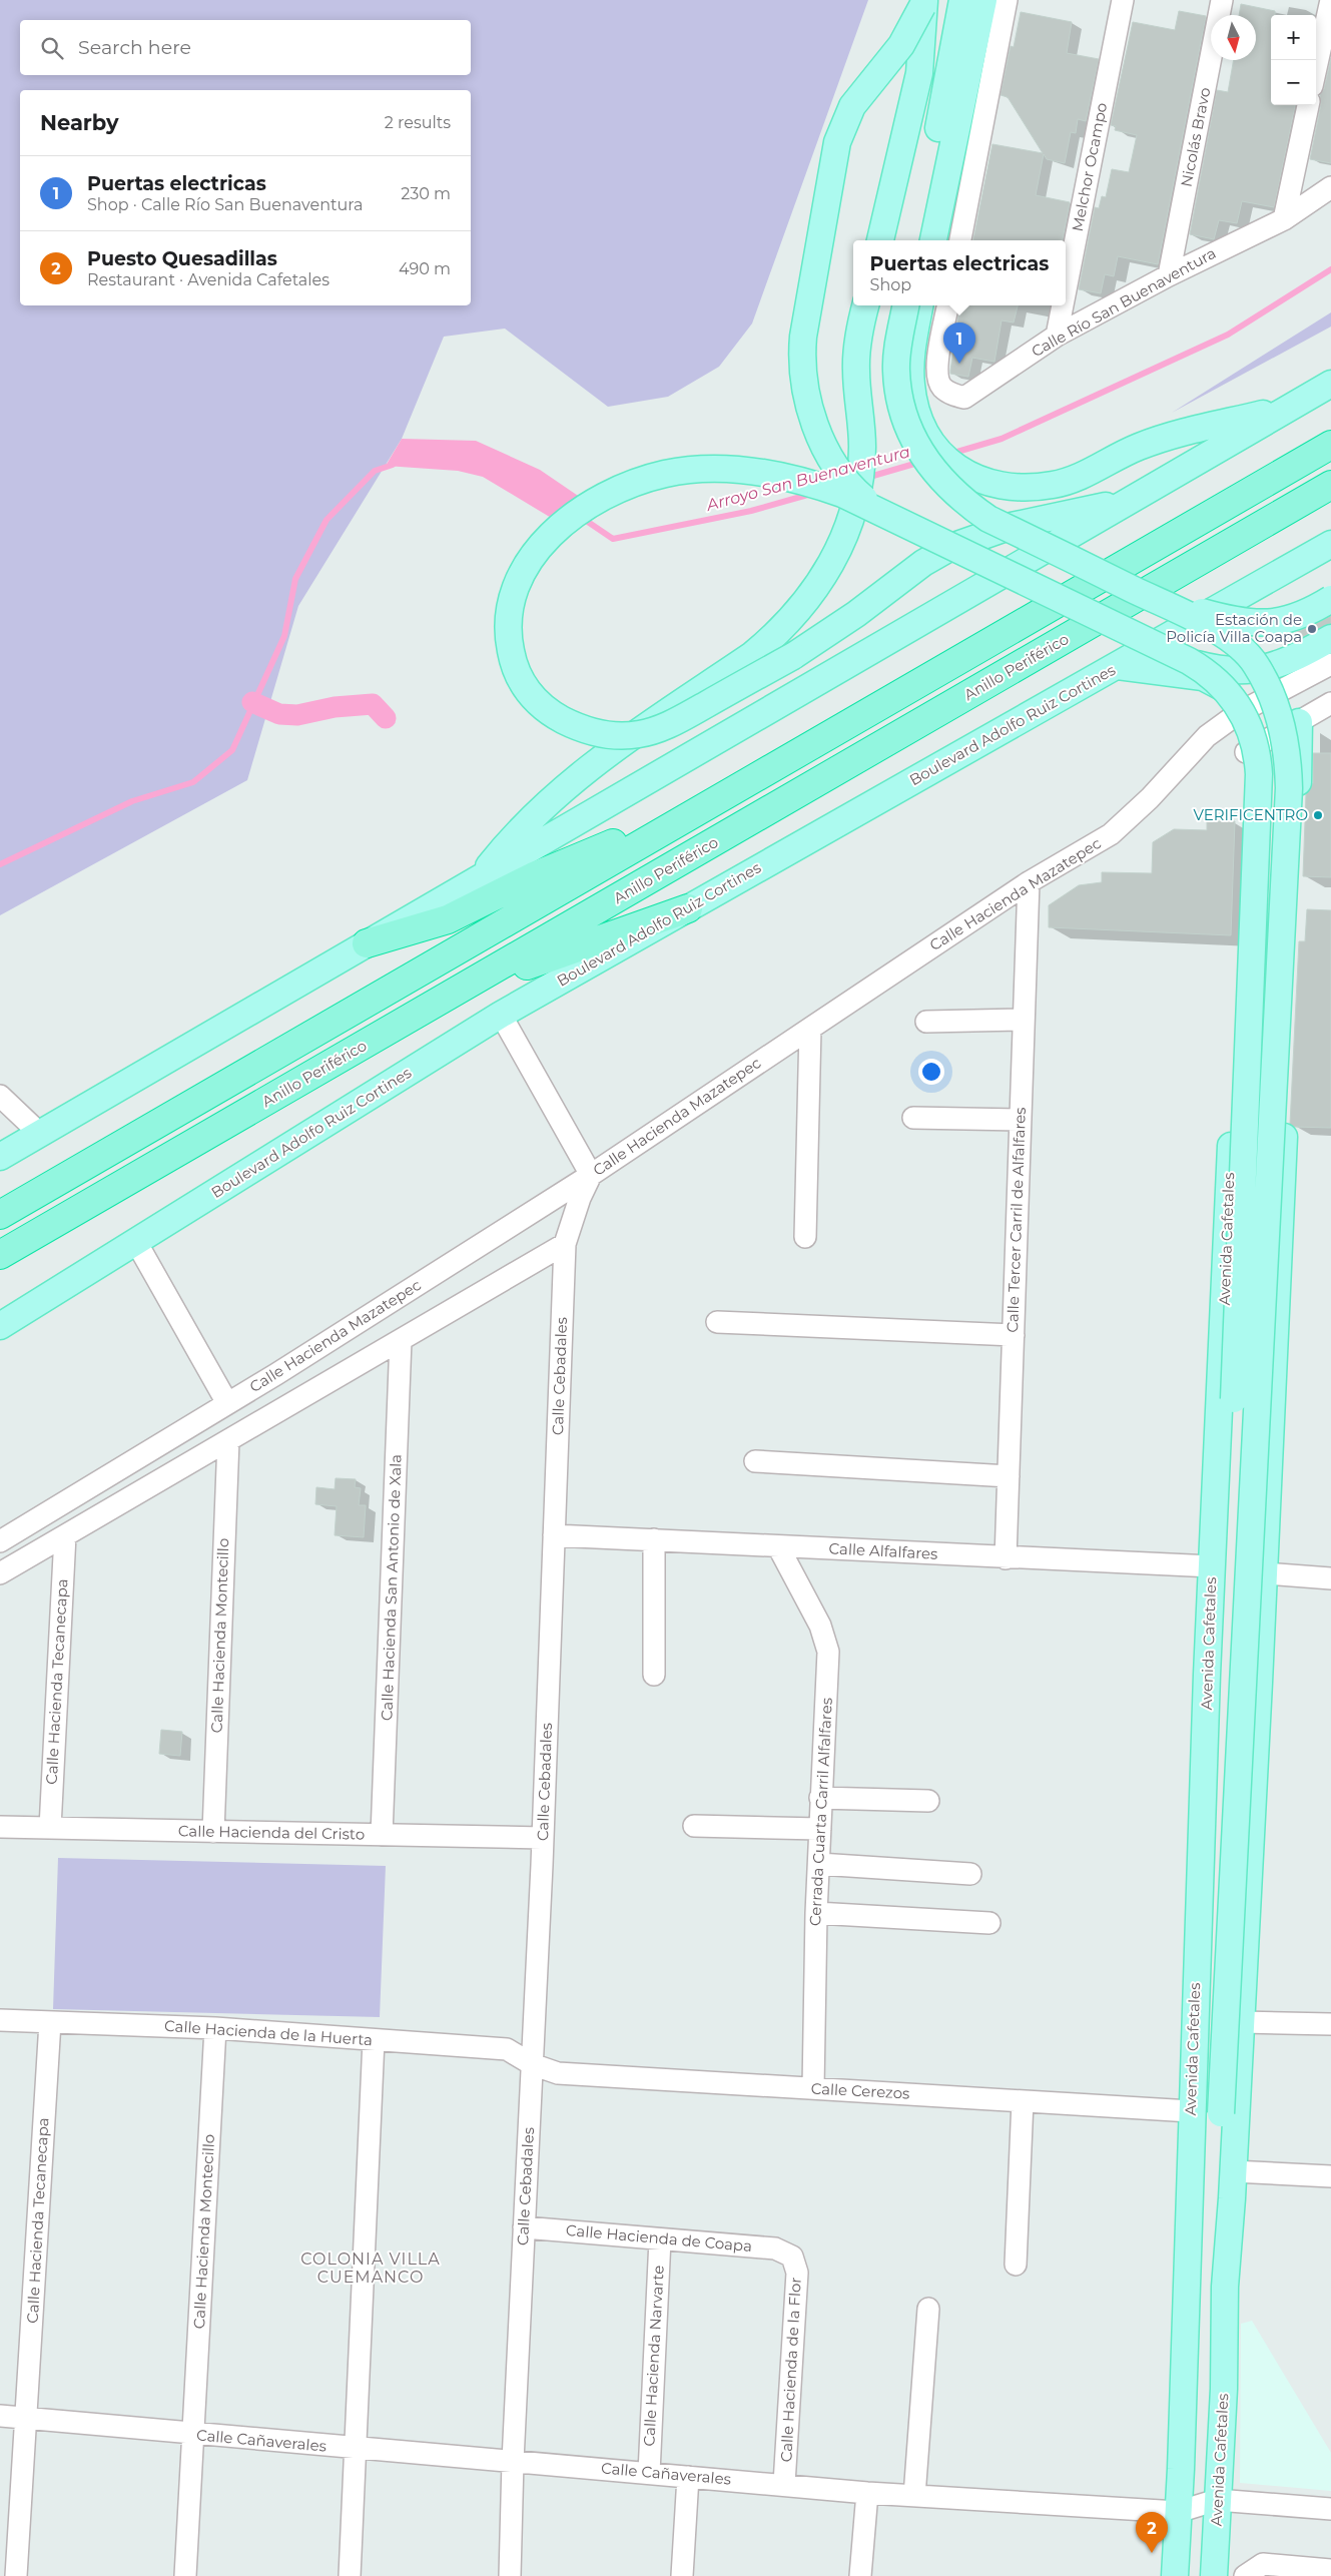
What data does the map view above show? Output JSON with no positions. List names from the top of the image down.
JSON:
{
  "streets": {
    "highway": ["Anillo Periférico"],
    "main road": ["Boulevard Adolfo Ruiz Cortines", "Avenida Cafetales"],
    "street": [
      "Nicolás Bravo",
      "Melchor Ocampo",
      "Calle Río San Buenaventura",
      "Calle Hacienda Mazatepec",
      "Calle Tercer Carril de Alfalfares",
      "Calle Cebadales",
      "Calle Alfalfares",
      "Calle Hacienda San Antonio de Xala",
      "Calle Hacienda Montecillo",
      "Calle Hacienda Tecanecapa",
      "Cerrada Cuarta Carril Alfalfares",
      "Calle Hacienda del Cristo",
      "Calle Hacienda de la Huerta",
      "Calle Cerezos",
      "Calle Hacienda de Coapa",
      "Calle Hacienda Narvarte",
      "Calle Hacienda de la Flor",
      "Calle Cañaverales"
    ]
  },
  "crossings": [
    ["Nicolás Bravo", "Calle Río San Buenaventura"],
    ["Melchor Ocampo", "Calle Río San Buenaventura"],
    ["Calle Hacienda Mazatepec", "Calle Tercer Carril de Alfalfares"],
    ["Calle Hacienda Mazatepec", "Avenida Cafetales"],
    ["Calle Hacienda Mazatepec", "Calle Cebadales"],
    ["Calle Tercer Carril de Alfalfares", "Calle Alfalfares"],
    ["Avenida Cafetales", "Calle Alfalfares"],
    ["Avenida Cafetales", "Calle Cerezos"],
    ["Avenida Cafetales", "Calle Cañaverales"],
    ["Calle Cebadales", "Calle Alfalfares"],
    ["Calle Cebadales", "Calle Hacienda del Cristo"],
    ["Calle Cebadales", "Calle Hacienda de la Huerta"],
    ["Calle Cebadales", "Calle Cerezos"],
    ["Calle Cebadales", "Calle Hacienda de Coapa"],
    ["Calle Cebadales", "Calle Cañaverales"],
    ["Calle Alfalfares", "Cerrada Cuarta Carril Alfalfares"],
    ["Calle Hacienda San Antonio de Xala", "Calle Hacienda del Cristo"],
    ["Calle Hacienda Montecillo", "Calle Hacienda del Cristo"],
    ["Calle Hacienda Montecillo", "Calle Hacienda de la Huerta"],
    ["Calle Hacienda Montecillo", "Calle Cañaverales"],
    ["Calle Hacienda Tecanecapa", "Calle Hacienda del Cristo"],
    ["Calle Hacienda Tecanecapa", "Calle Hacienda de la Huerta"],
    ["Calle Hacienda Tecanecapa", "Calle Cañaverales"],
    ["Cerrada Cuarta Carril Alfalfares", "Calle Cerezos"],
    ["Calle Hacienda de la Huerta", "Calle Cerezos"],
    ["Calle Hacienda de Coapa", "Calle Hacienda Narvarte"],
    ["Calle Hacienda de Coapa", "Calle Hacienda de la Flor"],
    ["Calle Hacienda Narvarte", "Calle Cañaverales"],
    ["Calle Hacienda de la Flor", "Calle Cañaverales"]
  ],
  "districts": ["COLONIA VILLA CUEMANCO"],
  "water": ["Arroyo San Buenaventura"],
  "places": ["Estación de Policía Villa Coapa", "VERIFICENTRO"],
  "north": "bottom",
  "page": {
    "map_buttons": ["+", "−"],
    "search": "Search here",
    "heading": ["Nearby", "2 results"],
    "list": [
      {
        "mark": "1",
        "name": "Puertas electricas",
        "note": "Shop · Calle Río San Buenaventura",
        "value": "230 m"
      },
      {
        "mark": "2",
        "name": "Puesto Quesadillas",
        "note": "Restaurant · Avenida Cafetales",
        "value": "490 m"
      }
    ],
    "popup": ["Puertas electricas", "Shop"],
    "pins": ["1", "2"]
  }
}
